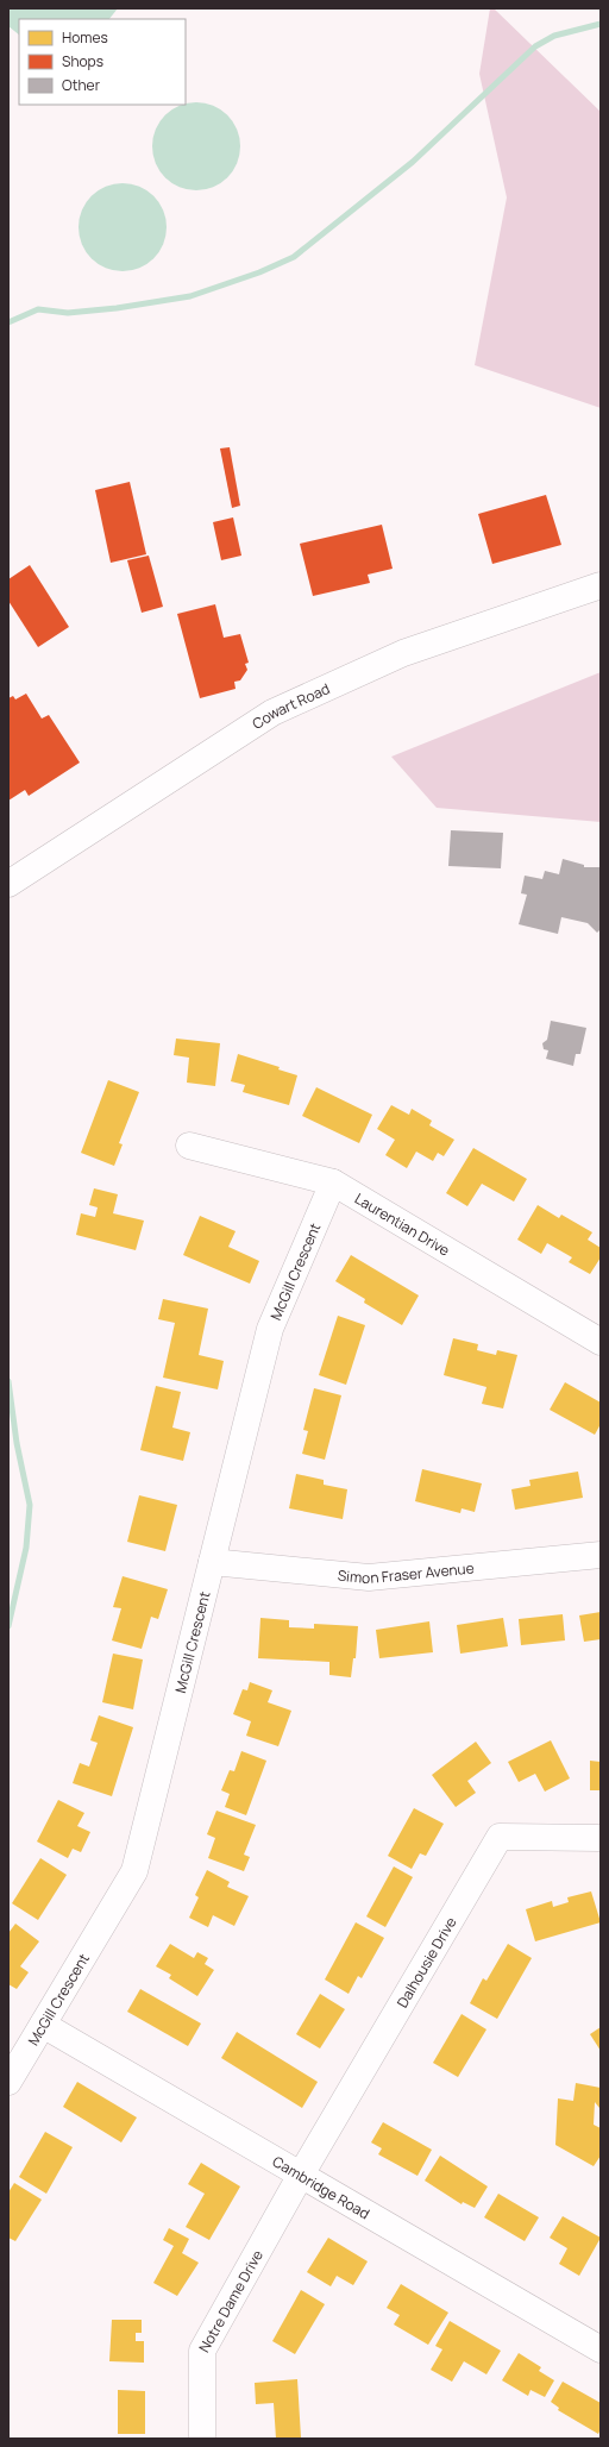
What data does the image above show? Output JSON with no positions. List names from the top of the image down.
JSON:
{
  "streets": {
    "street": [
      "Cowart Road",
      "Laurentian Drive",
      "McGill Crescent",
      "Simon Fraser Avenue",
      "Dalhousie Drive",
      "Cambridge Road",
      "Notre Dame Drive"
    ]
  },
  "crossings": [
    ["Laurentian Drive", "McGill Crescent"],
    ["McGill Crescent", "Simon Fraser Avenue"],
    ["McGill Crescent", "Cambridge Road"],
    ["Dalhousie Drive", "Cambridge Road"],
    ["Dalhousie Drive", "Notre Dame Drive"],
    ["Cambridge Road", "Notre Dame Drive"]
  ],
  "legend": ["Homes", "Shops", "Other"]
}
